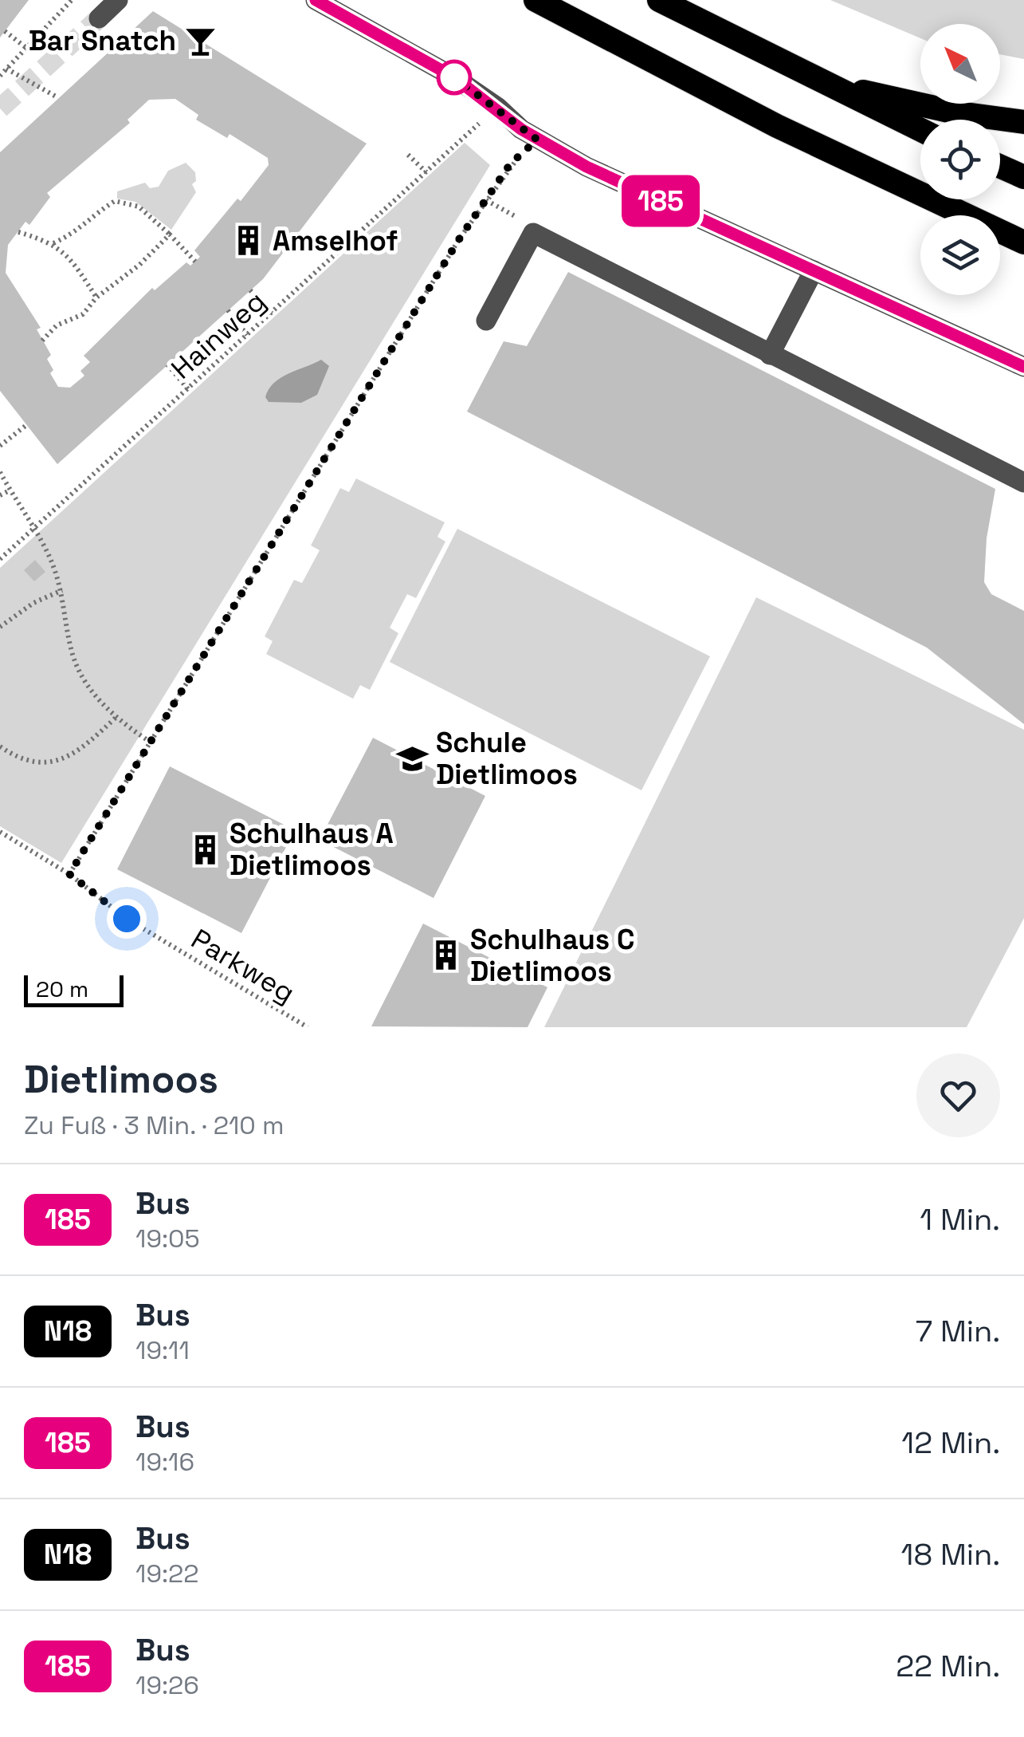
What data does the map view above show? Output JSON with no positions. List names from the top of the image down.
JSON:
{
  "streets": {
    "path": ["Hainweg", "Parkweg"]
  },
  "places": {
    "bar": ["Bar Snatch"],
    "building": ["Amselhof", "Schulhaus A Dietlimoos", "Schulhaus C Dietlimoos"],
    "school or university": ["Schule Dietlimoos"]
  },
  "lines": ["bus line 185"],
  "scale_bar": "20 m",
  "north": "top left",
  "page": {
    "on_map": "185",
    "scale": "20 m",
    "heading": ["Dietlimoos", "Zu Fuß · 3 Min. · 210 m"],
    "list": [
      {
        "mark": "185",
        "name": "Bus",
        "note": "19:05",
        "value": "1 Min."
      },
      {
        "mark": "N18",
        "name": "Bus",
        "note": "19:11",
        "value": "7 Min."
      },
      {
        "mark": "185",
        "name": "Bus",
        "note": "19:16",
        "value": "12 Min."
      },
      {
        "mark": "N18",
        "name": "Bus",
        "note": "19:22",
        "value": "18 Min."
      },
      {
        "mark": "185",
        "name": "Bus",
        "note": "19:26",
        "value": "22 Min."
      }
    ]
  }
}
